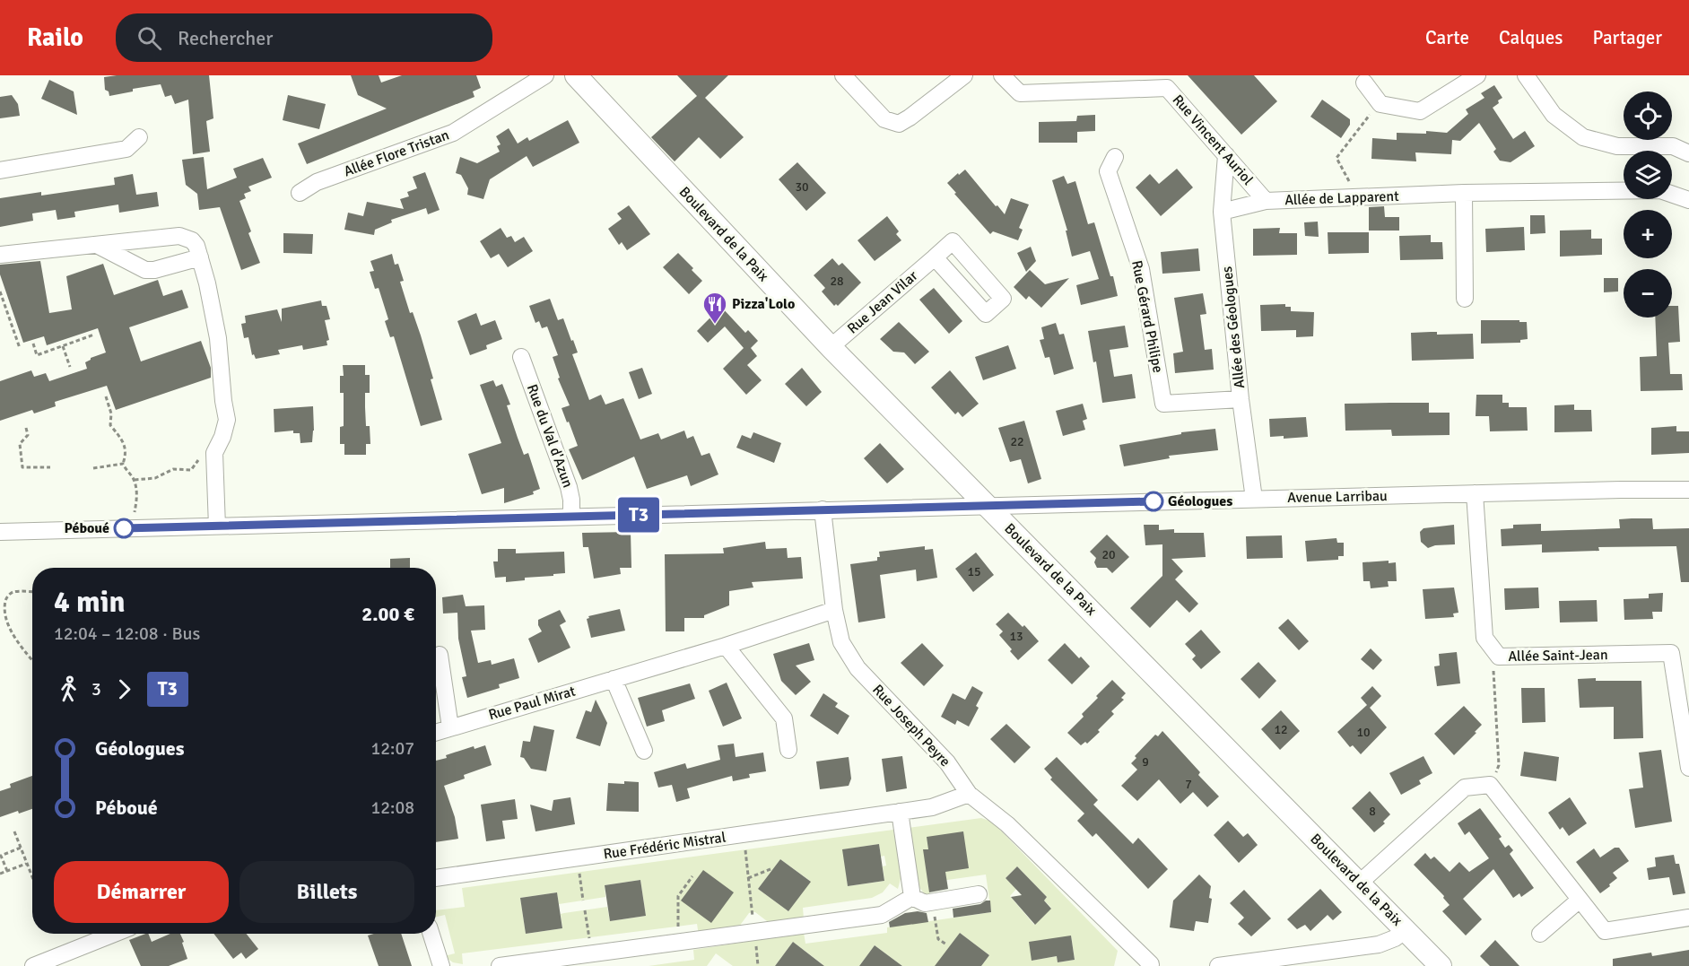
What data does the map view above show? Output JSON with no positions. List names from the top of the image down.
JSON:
{
  "streets": {
    "main road": ["Boulevard de la Paix"],
    "street": [
      "Rue Vincent Auriol",
      "Allée Flore Tristan",
      "Allée de Lapparent",
      "Rue Jean Vilar",
      "Rue Gérard Philipe",
      "Allée des Géologues",
      "Rue du Val d'Azun",
      "Avenue Larribau",
      "Allée Saint-Jean",
      "Rue Paul Mirat",
      "Rue Joseph Peyre",
      "Rue Frédéric Mistral"
    ]
  },
  "crossings": [
    ["Rue Vincent Auriol", "Allée de Lapparent"],
    ["Rue Vincent Auriol", "Allée des Géologues"],
    ["Allée de Lapparent", "Allée des Géologues"],
    ["Boulevard de la Paix", "Rue Jean Vilar"],
    ["Boulevard de la Paix", "Avenue Larribau"],
    ["Rue Gérard Philipe", "Allée des Géologues"],
    ["Allée des Géologues", "Avenue Larribau"],
    ["Rue du Val d'Azun", "Avenue Larribau"],
    ["Avenue Larribau", "Allée Saint-Jean"],
    ["Avenue Larribau", "Rue Joseph Peyre"],
    ["Rue Paul Mirat", "Rue Joseph Peyre"],
    ["Rue Joseph Peyre", "Rue Frédéric Mistral"]
  ],
  "places": {
    "restaurant": ["Pizza'Lolo"],
    "other": ["Géologues", "Péboué"]
  },
  "lines": ["bus line T3"],
  "house_numbers": [
    "30",
    "28",
    "22",
    "20",
    "15",
    "13",
    "12",
    "10",
    "9",
    "7",
    "8"
  ],
  "page": {
    "header": "Railo",
    "search": "Rechercher",
    "nav": ["Carte", "Calques", "Partager"],
    "on_map": "T3",
    "map_buttons": ["+", "−"],
    "heading": ["4 min", "12:04 – 12:08 · Bus", "2.00 €"],
    "legs": ["3", "T3"],
    "list": [
      {
        "name": "Géologues",
        "value": "12:07"
      },
      {
        "name": "Péboué",
        "value": "12:08"
      }
    ],
    "buttons": ["Démarrer", "Billets"]
  }
}
